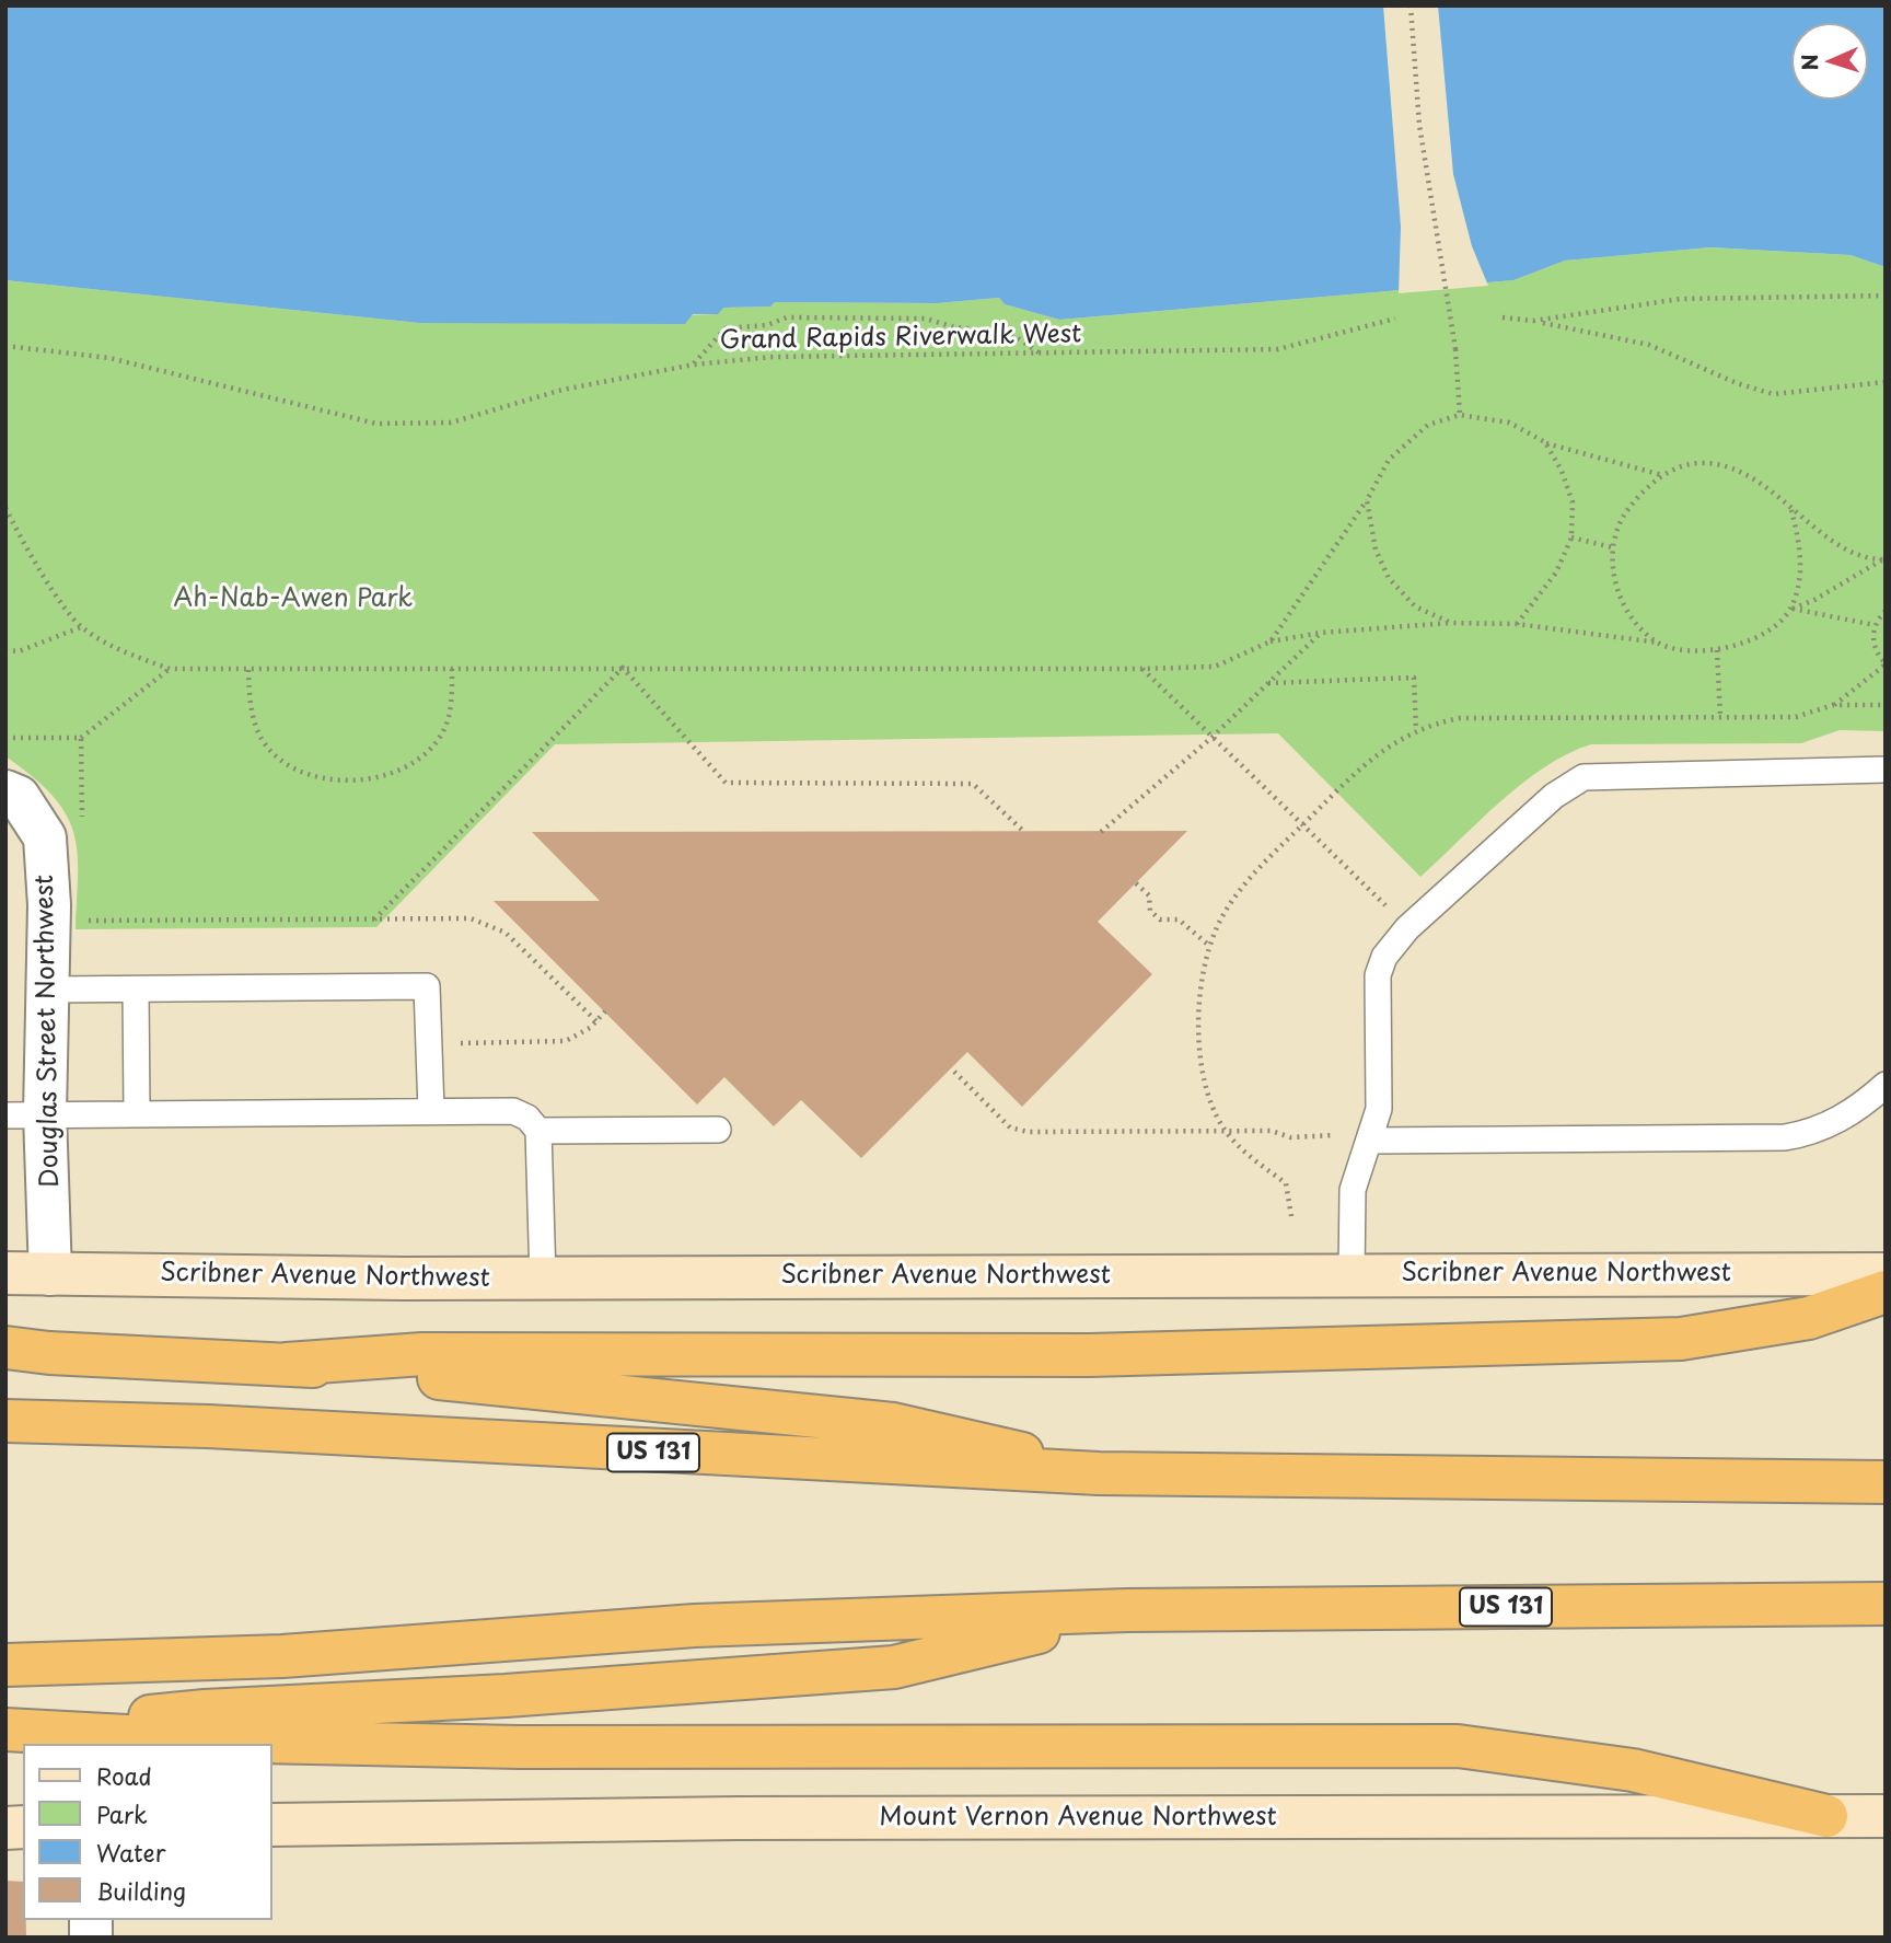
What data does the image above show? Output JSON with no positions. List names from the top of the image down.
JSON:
{
  "streets": {
    "highway": ["US 131"],
    "street": ["Douglas Street Northwest", "Scribner Avenue Northwest", "Mount Vernon Avenue Northwest"],
    "path": ["Grand Rapids Riverwalk West"]
  },
  "crossings": [
    ["Douglas Street Northwest", "Scribner Avenue Northwest"]
  ],
  "parks": ["Ah-Nab-Awen Park"],
  "legend": [
    "Road",
    "Park",
    "Water",
    "Building"
  ],
  "north": "left"
}
